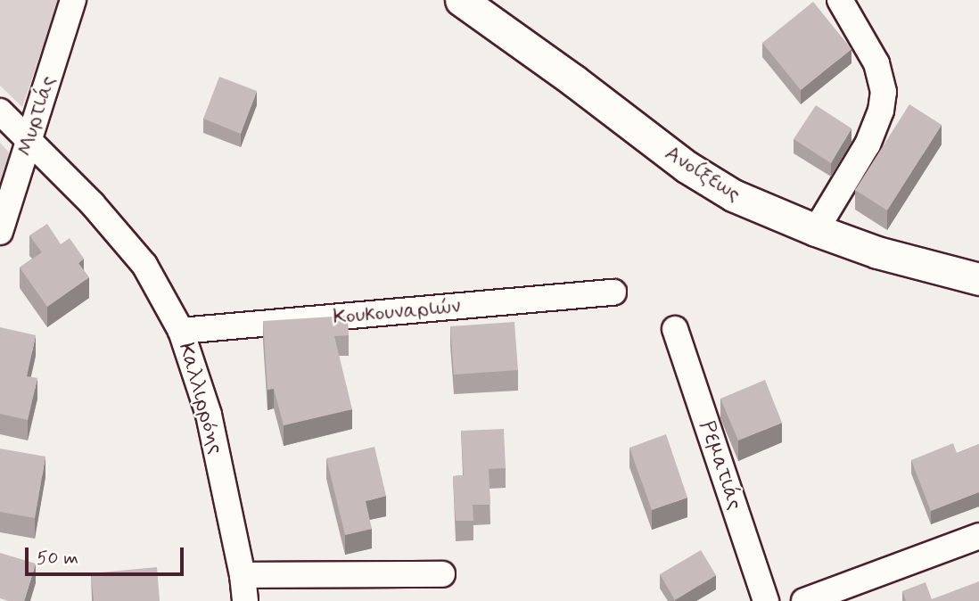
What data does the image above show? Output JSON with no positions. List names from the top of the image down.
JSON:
{
  "streets": {
    "street": [
      "Μυρτιάς",
      "Ανοίξεως",
      "Κουκουναριών",
      "Καλλιρρόης",
      "Ρεματιάς"
    ]
  },
  "crossings": [
    ["Μυρτιάς", "Καλλιρρόης"],
    ["Κουκουναριών", "Καλλιρρόης"]
  ],
  "scale_bar": "50 m"
}
